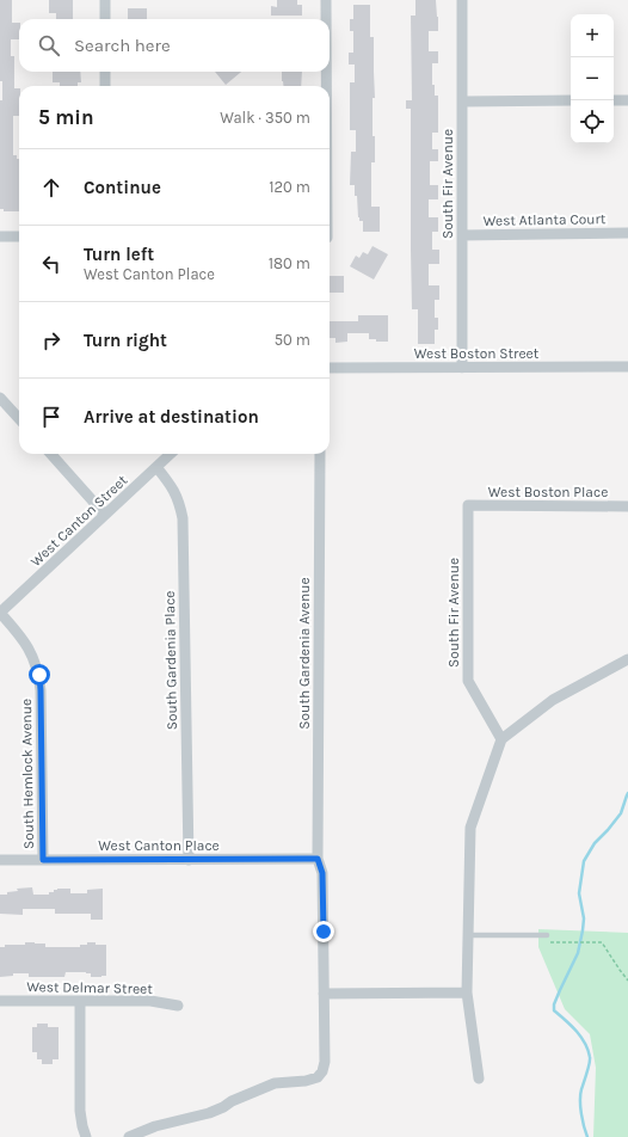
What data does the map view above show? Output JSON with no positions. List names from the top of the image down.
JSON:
{
  "streets": {
    "street": [
      "South Fir Avenue",
      "West Atlanta Court",
      "West Boston Street",
      "West Boston Place",
      "West Canton Street",
      "South Gardenia Avenue",
      "South Gardenia Place",
      "South Hemlock Avenue",
      "West Canton Place",
      "West Delmar Street"
    ]
  },
  "crossings": [
    ["South Fir Avenue", "West Atlanta Court"],
    ["South Fir Avenue", "West Boston Street"],
    ["South Fir Avenue", "West Boston Place"],
    ["West Canton Street", "South Gardenia Place"],
    ["West Canton Street", "South Hemlock Avenue"],
    ["South Gardenia Avenue", "West Canton Place"],
    ["South Gardenia Place", "West Canton Place"],
    ["South Hemlock Avenue", "West Canton Place"]
  ],
  "page": {
    "map_buttons": ["+", "−"],
    "search": "Search here",
    "heading": ["5 min", "Walk · 350 m"],
    "list": [
      ["Continue", "120 m"],
      ["Turn left", "West Canton Place", "180 m"],
      ["Turn right", "50 m"],
      "Arrive at destination"
    ]
  }
}
